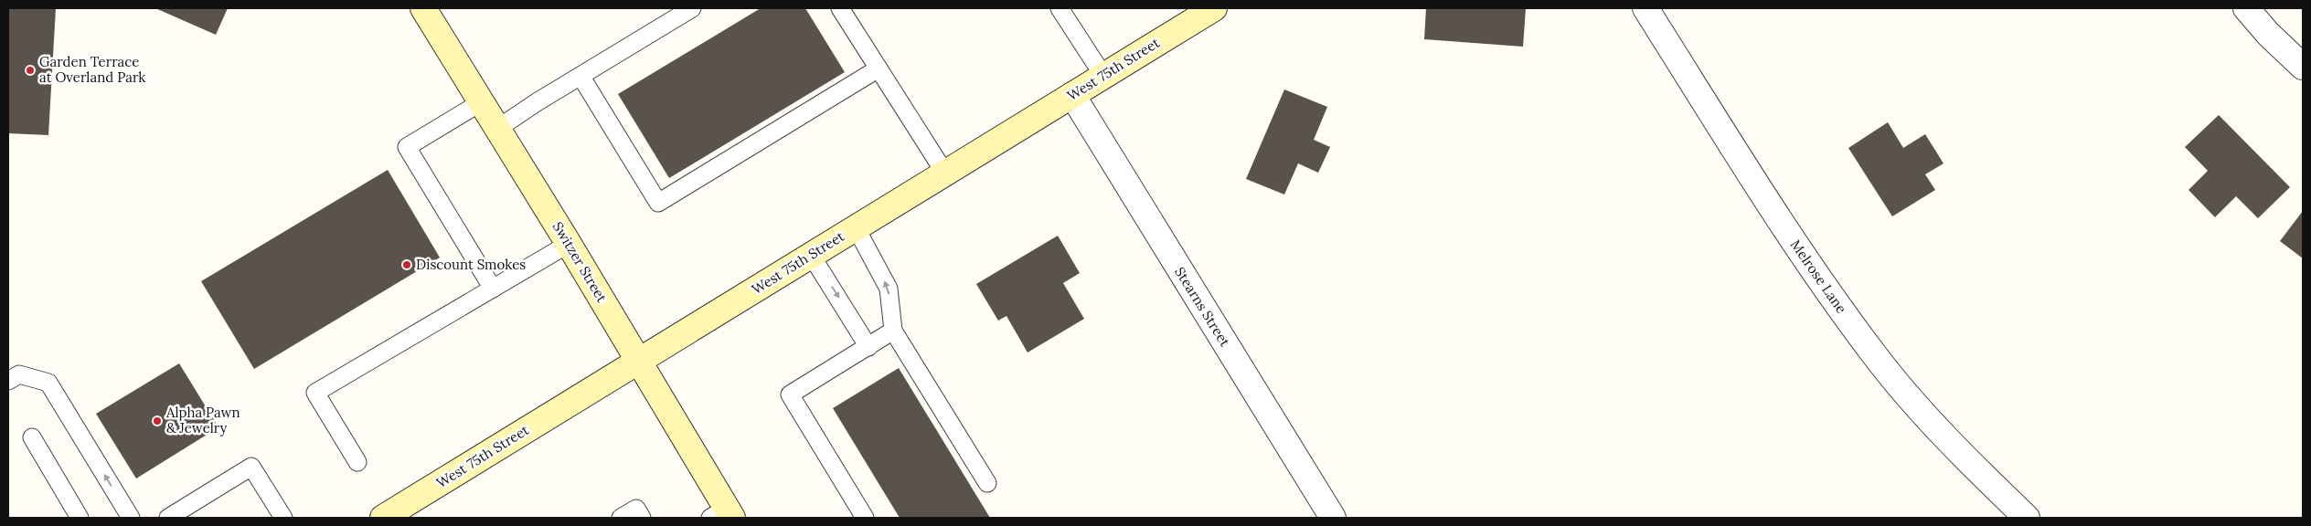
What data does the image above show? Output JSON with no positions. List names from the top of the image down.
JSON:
{
  "streets": {
    "main road": ["West 75th Street", "Switzer Street"],
    "street": ["Melrose Lane", "Stearns Street"]
  },
  "crossings": [
    ["West 75th Street", "Switzer Street"],
    ["West 75th Street", "Stearns Street"]
  ],
  "places": ["Garden Terrace at Overland Park", "Discount Smokes", "Alpha Pawn & Jewelry"]
}
